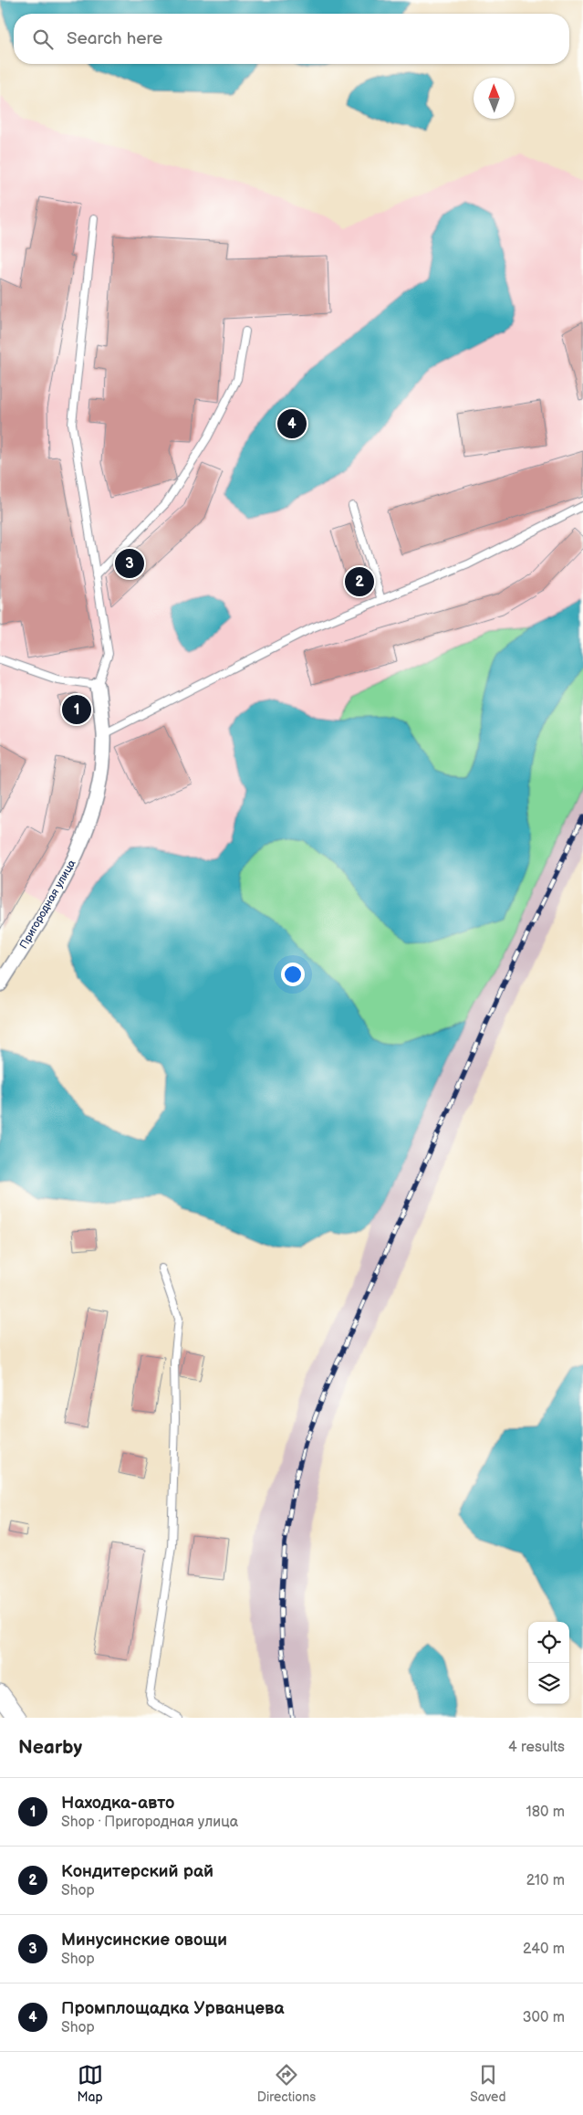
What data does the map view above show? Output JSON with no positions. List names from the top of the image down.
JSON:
{
  "streets": {
    "street": ["Пригородная улица"]
  },
  "north": "top",
  "page": {
    "search": "Search here",
    "pins": [
      "4",
      "3",
      "2",
      "1"
    ],
    "heading": ["Nearby", "4 results"],
    "list": [
      {
        "mark": "1",
        "name": "Находка-авто",
        "note": "Shop · Пригородная улица",
        "value": "180 m"
      },
      {
        "mark": "2",
        "name": "Кондитерский рай",
        "note": "Shop",
        "value": "210 m"
      },
      {
        "mark": "3",
        "name": "Минусинские овощи",
        "note": "Shop",
        "value": "240 m"
      },
      {
        "mark": "4",
        "name": "Промплощадка Урванцева",
        "note": "Shop",
        "value": "300 m"
      }
    ],
    "nav": ["Map", "Directions", "Saved"]
  }
}
